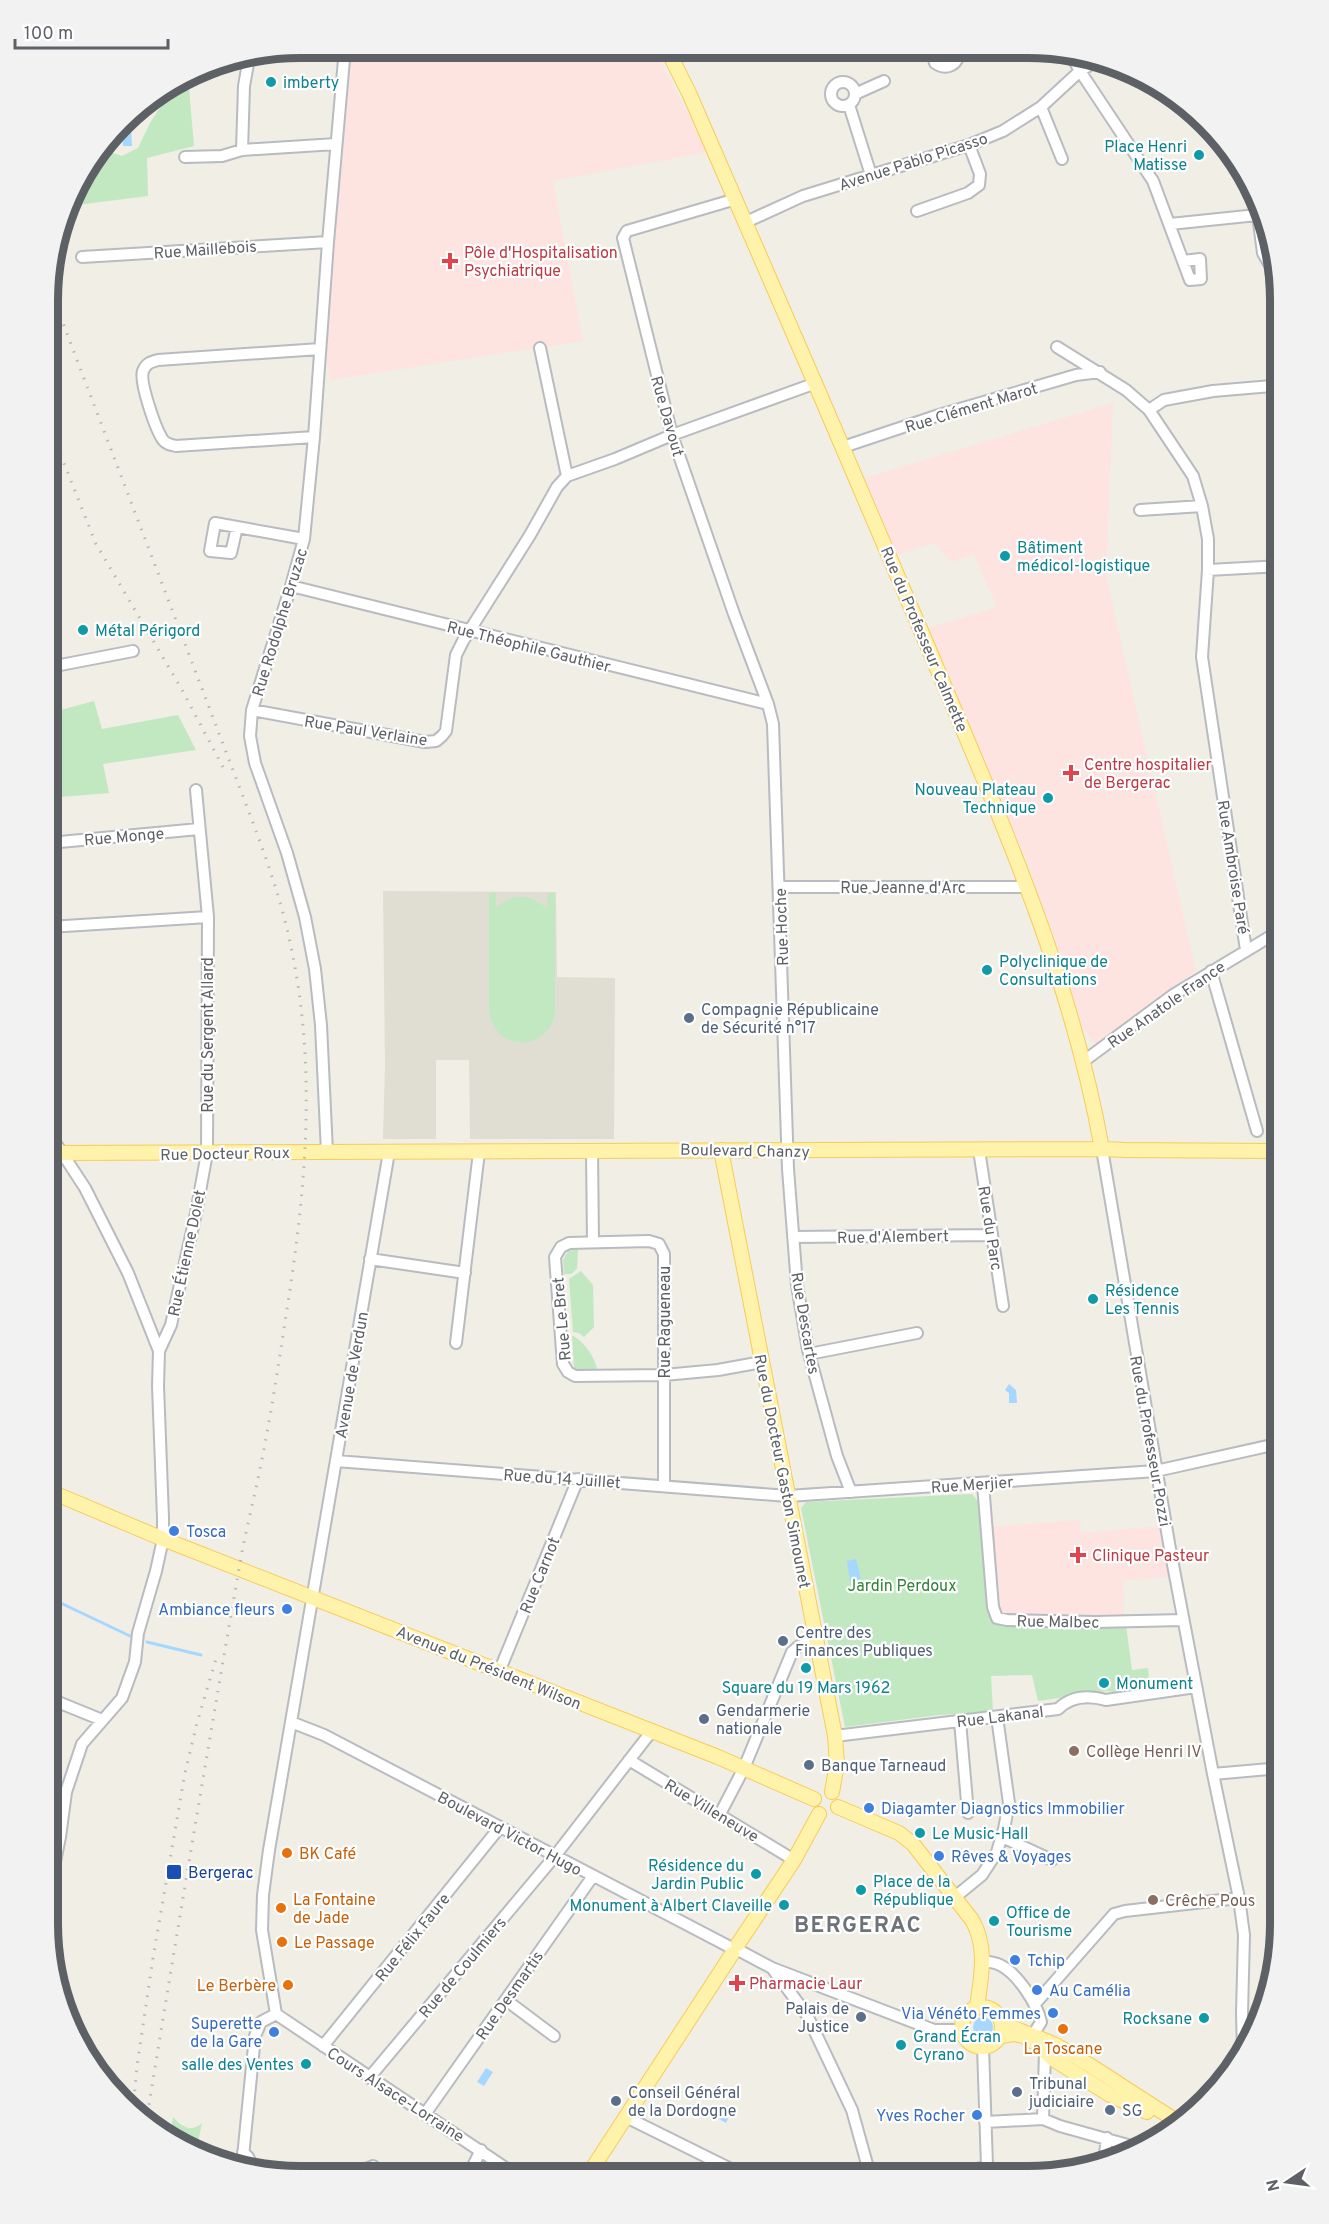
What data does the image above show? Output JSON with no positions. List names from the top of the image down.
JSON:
{
  "streets": {
    "main road": [
      "Rue du Professeur Calmette",
      "Boulevard Chanzy",
      "Rue Docteur Roux",
      "Rue du Docteur Gaston Simounet",
      "Avenue du Président Wilson"
    ],
    "street": [
      "Avenue Pablo Picasso",
      "Rue Maillebois",
      "Rue Clément Marot",
      "Rue Davout",
      "Rue Rodolphe Bruzac",
      "Rue Théophile Gauthier",
      "Rue Paul Verlaine",
      "Rue Monge",
      "Rue Ambroise Paré",
      "Rue Jeanne d'Arc",
      "Rue Hoche",
      "Rue Anatole France",
      "Rue du Sergent Allard",
      "Rue du Parc",
      "Rue d'Alembert",
      "Rue Étienne Dolet",
      "Rue Le Bret",
      "Rue Ragueneau",
      "Rue Descartes",
      "Avenue de Verdun",
      "Rue du Professeur Pozzi",
      "Rue du 14 Juillet",
      "Rue Merjier",
      "Rue Carnot",
      "Rue Malbec",
      "Rue Lakanal",
      "Rue Villeneuve",
      "Boulevard Victor Hugo",
      "Rue Félix Faure",
      "Rue de Coulmiers",
      "Rue Desmartis",
      "Cours Alsace-Lorraine"
    ]
  },
  "crossings": [
    ["Avenue Pablo Picasso", "Rue du Professeur Calmette"],
    ["Rue Maillebois", "Rue Rodolphe Bruzac"],
    ["Rue Clément Marot", "Rue du Professeur Calmette"],
    ["Rue Clément Marot", "Rue Ambroise Paré"],
    ["Rue Davout", "Rue du Professeur Calmette"],
    ["Rue Davout", "Rue Théophile Gauthier"],
    ["Rue Davout", "Rue Hoche"],
    ["Rue Rodolphe Bruzac", "Rue Théophile Gauthier"],
    ["Rue Rodolphe Bruzac", "Rue Paul Verlaine"],
    ["Rue Rodolphe Bruzac", "Rue Docteur Roux"],
    ["Rue du Professeur Calmette", "Rue Jeanne d'Arc"],
    ["Rue du Professeur Calmette", "Rue Anatole France"],
    ["Rue du Professeur Calmette", "Boulevard Chanzy"],
    ["Rue du Professeur Calmette", "Rue du Professeur Pozzi"],
    ["Rue Théophile Gauthier", "Rue Paul Verlaine"],
    ["Rue Théophile Gauthier", "Rue Hoche"],
    ["Rue Monge", "Rue du Sergent Allard"],
    ["Rue Ambroise Paré", "Rue Anatole France"],
    ["Rue Jeanne d'Arc", "Rue Hoche"],
    ["Rue Hoche", "Boulevard Chanzy"],
    ["Rue Hoche", "Rue Descartes"],
    ["Rue du Sergent Allard", "Rue Docteur Roux"],
    ["Rue du Sergent Allard", "Rue Étienne Dolet"],
    ["Boulevard Chanzy", "Rue Docteur Roux"],
    ["Boulevard Chanzy", "Rue du Parc"],
    ["Boulevard Chanzy", "Rue Descartes"],
    ["Boulevard Chanzy", "Avenue de Verdun"],
    ["Boulevard Chanzy", "Rue du Professeur Pozzi"],
    ["Boulevard Chanzy", "Rue du Docteur Gaston Simounet"],
    ["Rue Docteur Roux", "Rue Étienne Dolet"],
    ["Rue Docteur Roux", "Avenue de Verdun"],
    ["Rue du Parc", "Rue d'Alembert"],
    ["Rue d'Alembert", "Rue Descartes"],
    ["Rue Le Bret", "Rue Ragueneau"],
    ["Rue Le Bret", "Rue du Docteur Gaston Simounet"],
    ["Rue Ragueneau", "Rue du 14 Juillet"],
    ["Rue Descartes", "Rue Merjier"],
    ["Avenue de Verdun", "Rue du 14 Juillet"],
    ["Avenue de Verdun", "Avenue du Président Wilson"],
    ["Avenue de Verdun", "Boulevard Victor Hugo"],
    ["Avenue de Verdun", "Cours Alsace-Lorraine"],
    ["Rue du Professeur Pozzi", "Rue Merjier"],
    ["Rue du Professeur Pozzi", "Rue Malbec"],
    ["Rue du Professeur Pozzi", "Rue Lakanal"],
    ["Rue du Docteur Gaston Simounet", "Rue du 14 Juillet"],
    ["Rue du Docteur Gaston Simounet", "Rue Merjier"],
    ["Rue du Docteur Gaston Simounet", "Avenue du Président Wilson"],
    ["Rue du Docteur Gaston Simounet", "Rue Lakanal"],
    ["Rue du 14 Juillet", "Rue Merjier"],
    ["Rue du 14 Juillet", "Rue Carnot"],
    ["Rue Merjier", "Rue Malbec"],
    ["Rue Carnot", "Avenue du Président Wilson"],
    ["Avenue du Président Wilson", "Rue de Coulmiers"],
    ["Rue Villeneuve", "Rue de Coulmiers"],
    ["Boulevard Victor Hugo", "Rue Félix Faure"],
    ["Boulevard Victor Hugo", "Rue de Coulmiers"],
    ["Boulevard Victor Hugo", "Rue Desmartis"],
    ["Rue Félix Faure", "Cours Alsace-Lorraine"],
    ["Rue de Coulmiers", "Cours Alsace-Lorraine"],
    ["Rue Desmartis", "Cours Alsace-Lorraine"]
  ],
  "districts": ["BERGERAC"],
  "parks": ["Jardin Perdoux"],
  "places": {
    "other": [
      "imberty",
      "Place Henri Matisse",
      "Bâtiment médicol-logistique",
      "Métal Périgord",
      "Nouveau Plateau Technique",
      "Polyclinique de Consultations",
      "Compagnie Républicaine de Sécurité n°17",
      "Résidence Les Tennis",
      "Tosca",
      "Ambiance fleurs",
      "Centre des Finances Publiques",
      "Square du 19 Mars 1962",
      "Monument",
      "Gendarmerie nationale",
      "Collège Henri IV",
      "Banque Tarneaud",
      "Diagamter Diagnostics Immobilier",
      "Le Music-Hall",
      "BK Café",
      "Rêves & Voyages",
      "Résidence du Jardin Public",
      "Place de la République",
      "Crêche Pous",
      "Monument à Albert Claveille",
      "La Fontaine de Jade",
      "Office de Tourisme",
      "Le Passage",
      "Tchip",
      "Le Berbère",
      "Au Camélia",
      "Via Vénéto Femmes",
      "Palais de Justice",
      "Rocksane",
      "La Toscane",
      "Superette de la Gare",
      "Grand Écran Cyrano",
      "salle des Ventes",
      "Tribunal judiciaire",
      "Conseil Général de la Dordogne",
      "SG",
      "Yves Rocher"
    ],
    "health": [
      "Pôle d'Hospitalisation Psychiatrique",
      "Centre hospitalier de Bergerac",
      "Clinique Pasteur",
      "Pharmacie Laur"
    ],
    "transit": ["Bergerac"]
  },
  "scale_bar": "100 m",
  "north": "left"
}
